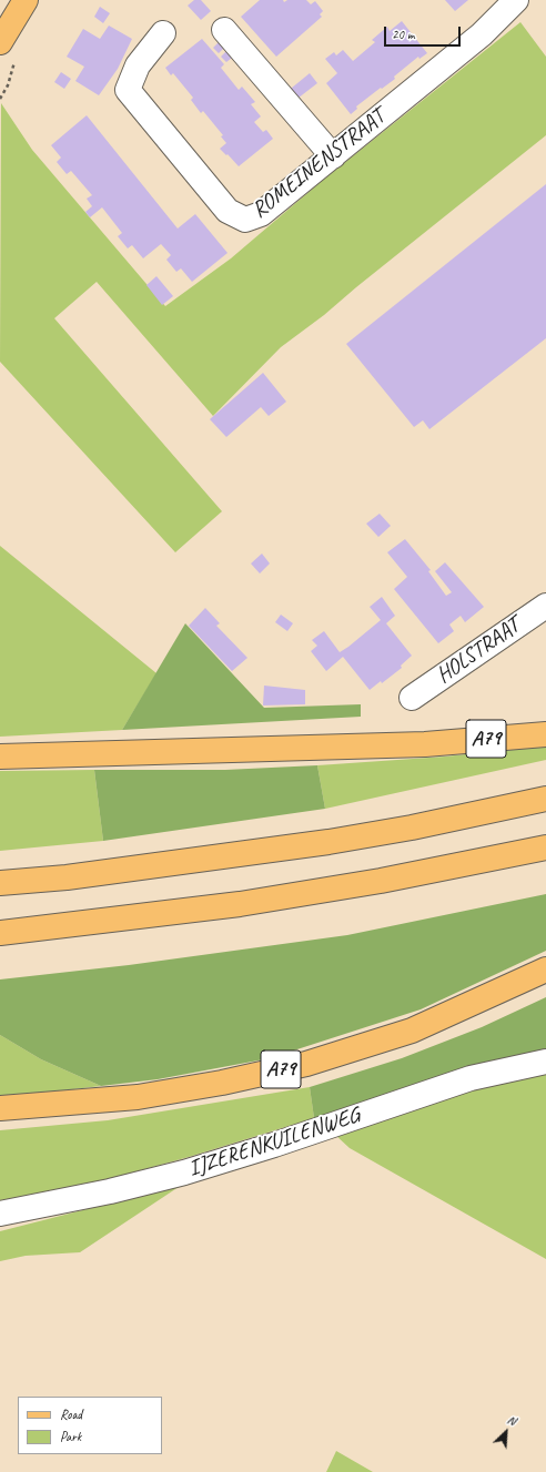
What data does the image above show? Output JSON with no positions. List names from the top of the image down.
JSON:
{
  "streets": {
    "main road": ["A79"],
    "street": ["ROMEINENSTRAAT", "HOLSTRAAT", "IJZERENKUILENWEG"]
  },
  "legend": ["Road", "Park"],
  "scale_bar": "20 m",
  "north": "top right"
}
